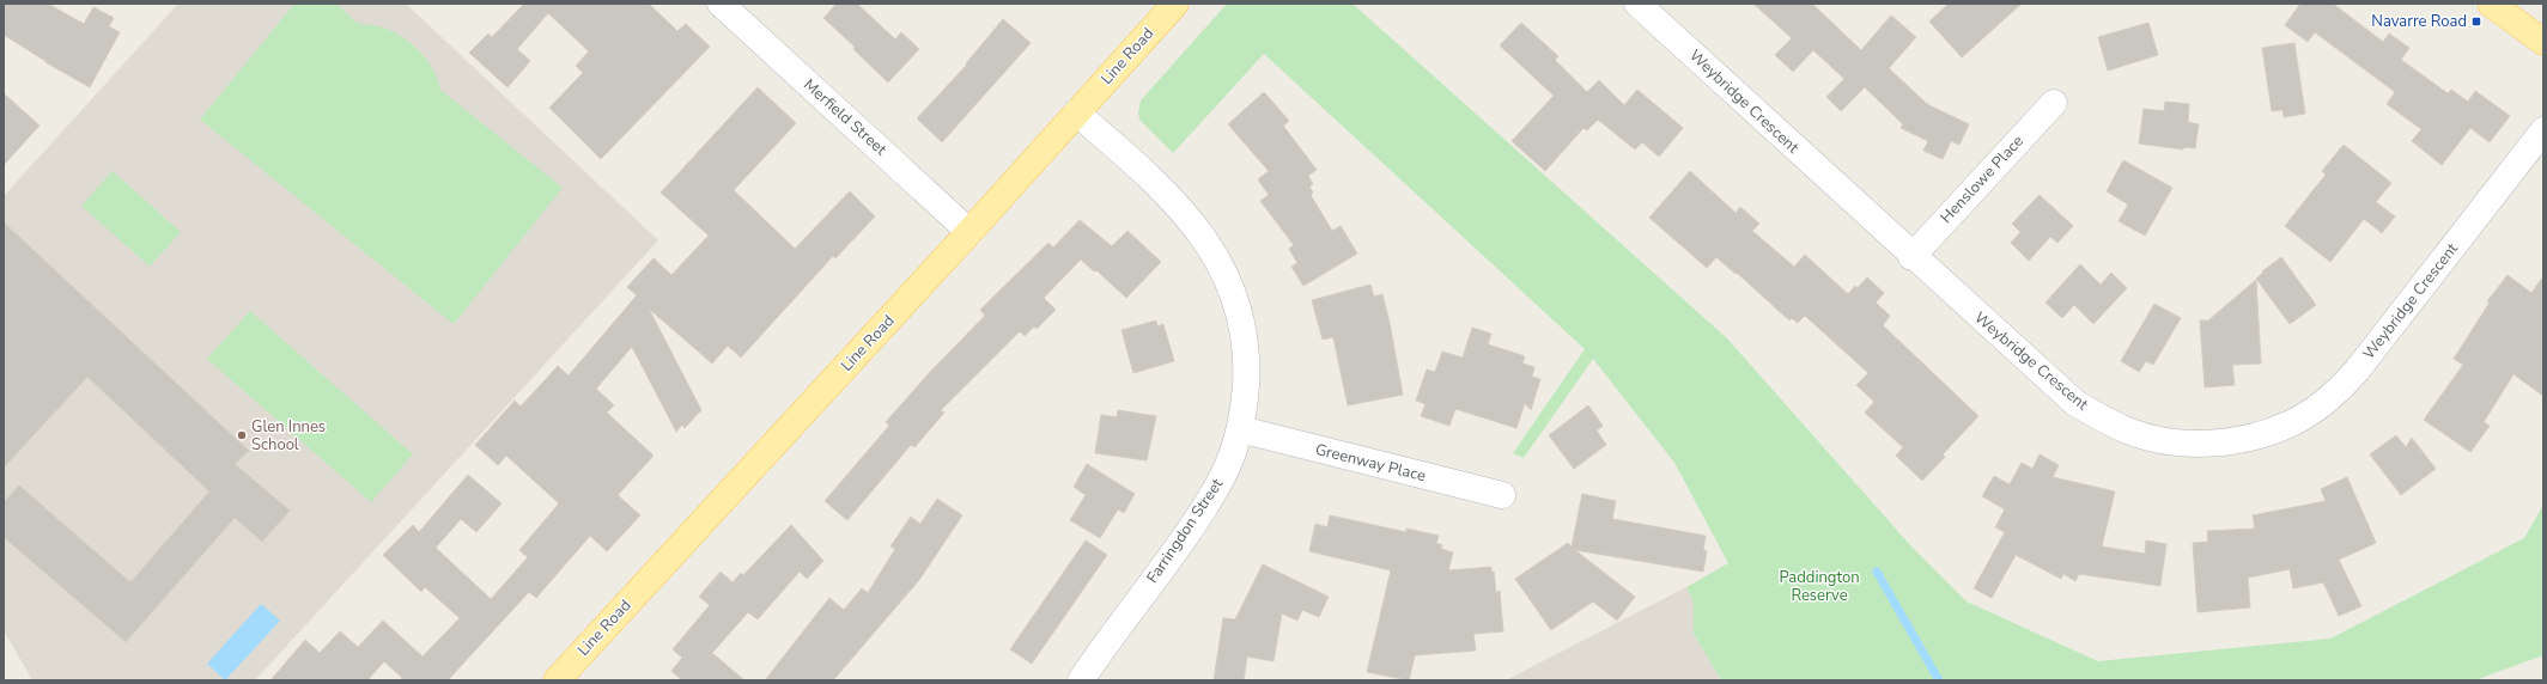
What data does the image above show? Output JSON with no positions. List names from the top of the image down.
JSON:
{
  "streets": {
    "main road": ["Line Road"],
    "street": [
      "Weybridge Crescent",
      "Merfield Street",
      "Henslowe Place",
      "Greenway Place",
      "Farringdon Street"
    ]
  },
  "crossings": [
    ["Line Road", "Merfield Street"],
    ["Line Road", "Farringdon Street"],
    ["Weybridge Crescent", "Henslowe Place"],
    ["Greenway Place", "Farringdon Street"]
  ],
  "parks": ["Paddington Reserve"],
  "places": {
    "transit": ["Navarre Road"],
    "other": ["Glen Innes School"]
  }
}
